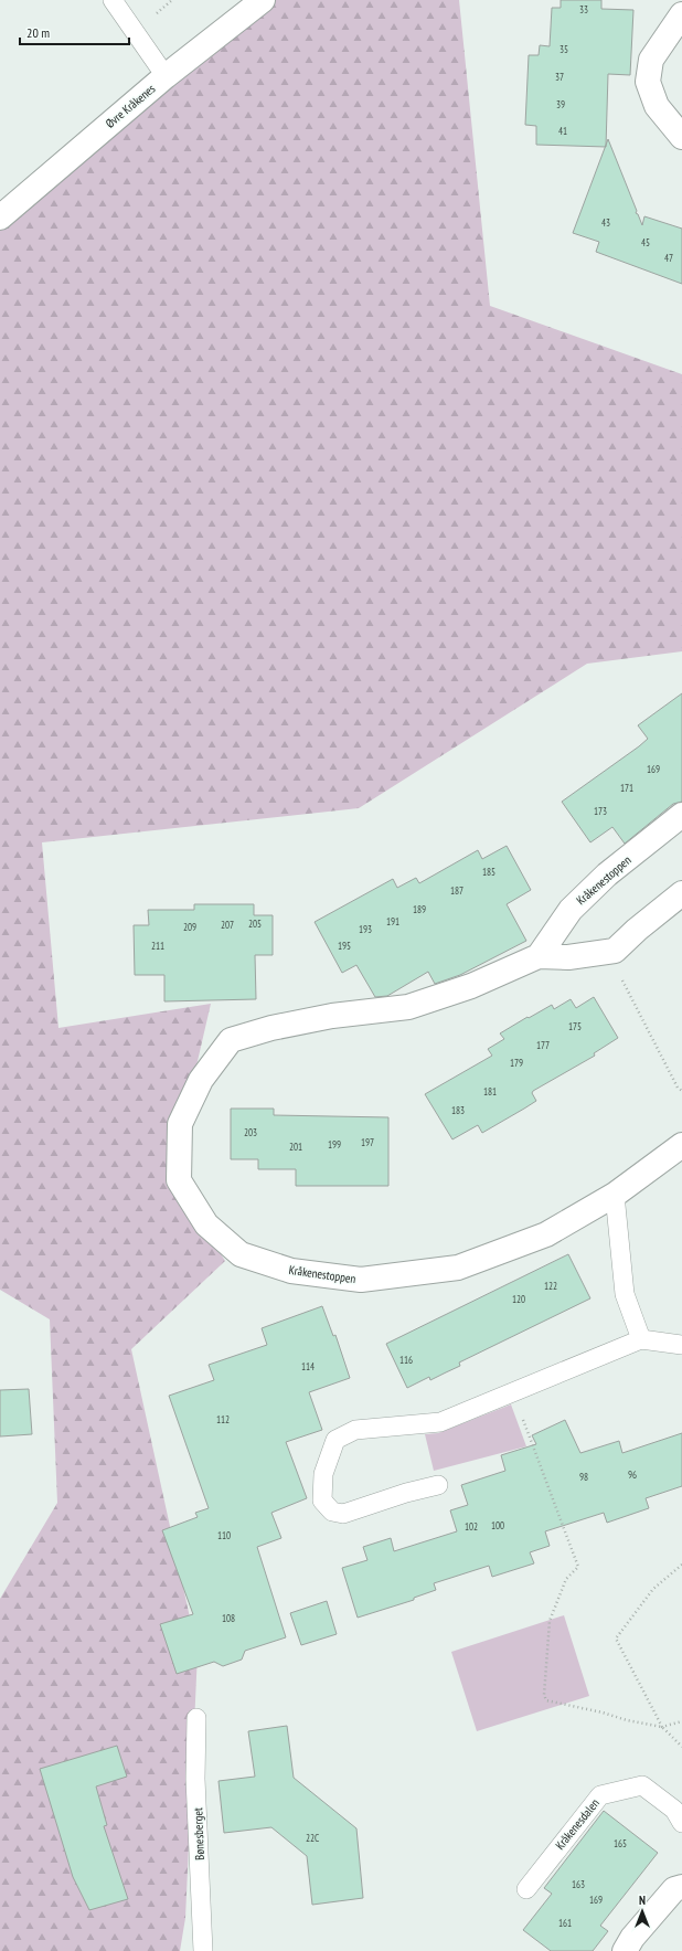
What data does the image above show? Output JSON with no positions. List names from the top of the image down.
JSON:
{
  "streets": {
    "street": ["Øvre Kråkenes", "Kråkenestoppen"],
    "lane": ["Kråkenesdalen", "Bønesberget"]
  },
  "house_numbers": [
    "33",
    "35",
    "37",
    "39",
    "41",
    "43",
    "45",
    "47",
    "169",
    "171",
    "173",
    "185",
    "187",
    "189",
    "191",
    "205",
    "207",
    "209",
    "193",
    "211",
    "195",
    "175",
    "177",
    "179",
    "181",
    "183",
    "203",
    "197",
    "199",
    "201",
    "122",
    "120",
    "116",
    "114",
    "112",
    "96",
    "98",
    "100",
    "102",
    "110",
    "108",
    "22C",
    "165",
    "163",
    "169",
    "161"
  ],
  "scale_bar": "20 m",
  "north": "top"
}
